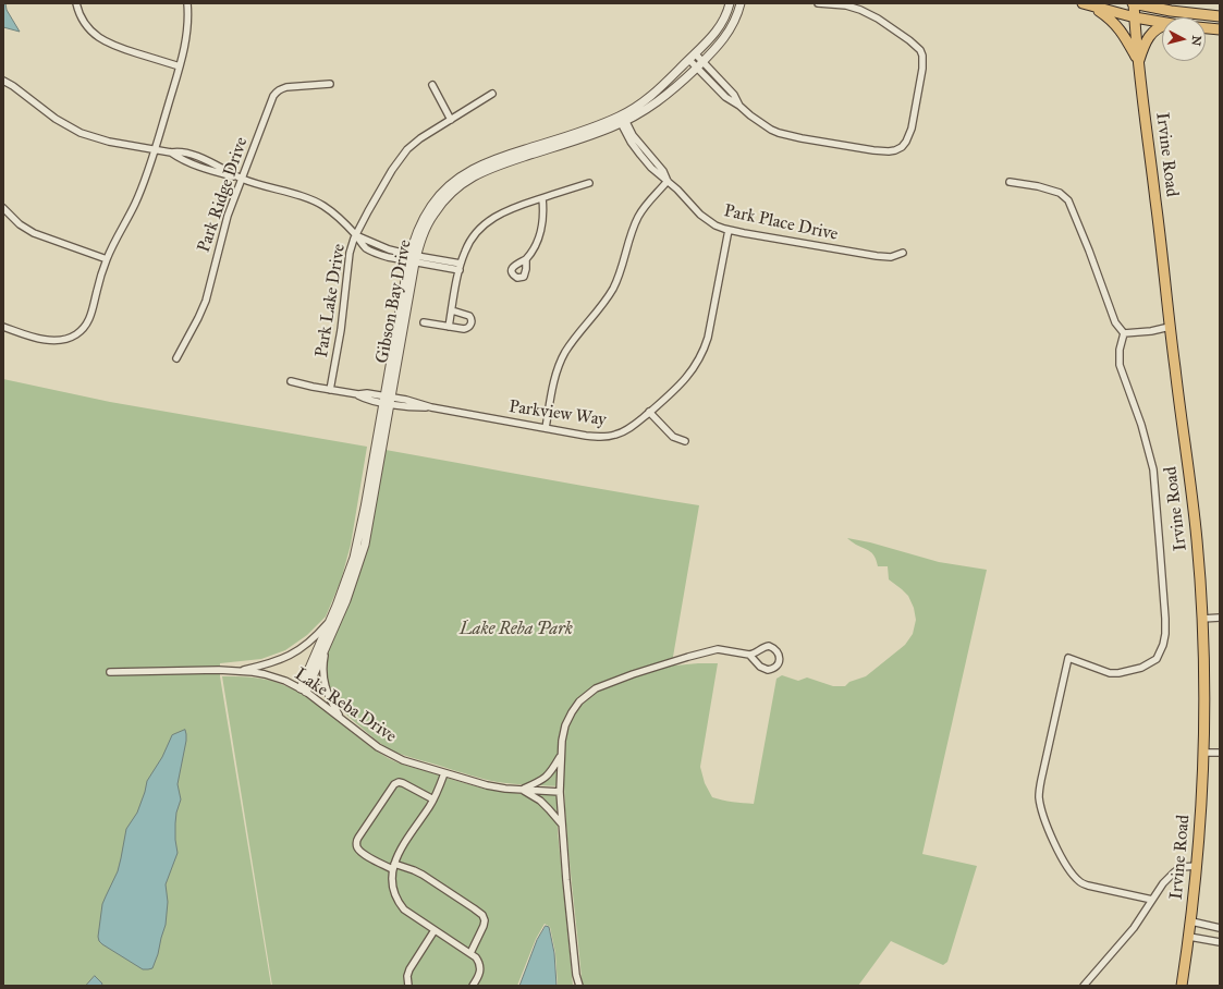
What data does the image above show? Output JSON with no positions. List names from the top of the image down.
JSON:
{
  "streets": {
    "main road": ["Irvine Road"],
    "street": [
      "Park Ridge Drive",
      "Park Place Drive",
      "Park Lake Drive",
      "Gibson Bay Drive",
      "Parkview Way",
      "Lake Reba Drive"
    ]
  },
  "crossings": [
    ["Park Place Drive", "Gibson Bay Drive"],
    ["Park Place Drive", "Parkview Way"],
    ["Park Lake Drive", "Parkview Way"],
    ["Gibson Bay Drive", "Parkview Way"],
    ["Gibson Bay Drive", "Lake Reba Drive"]
  ],
  "parks": ["Lake Reba Park"],
  "north": "right"
}
